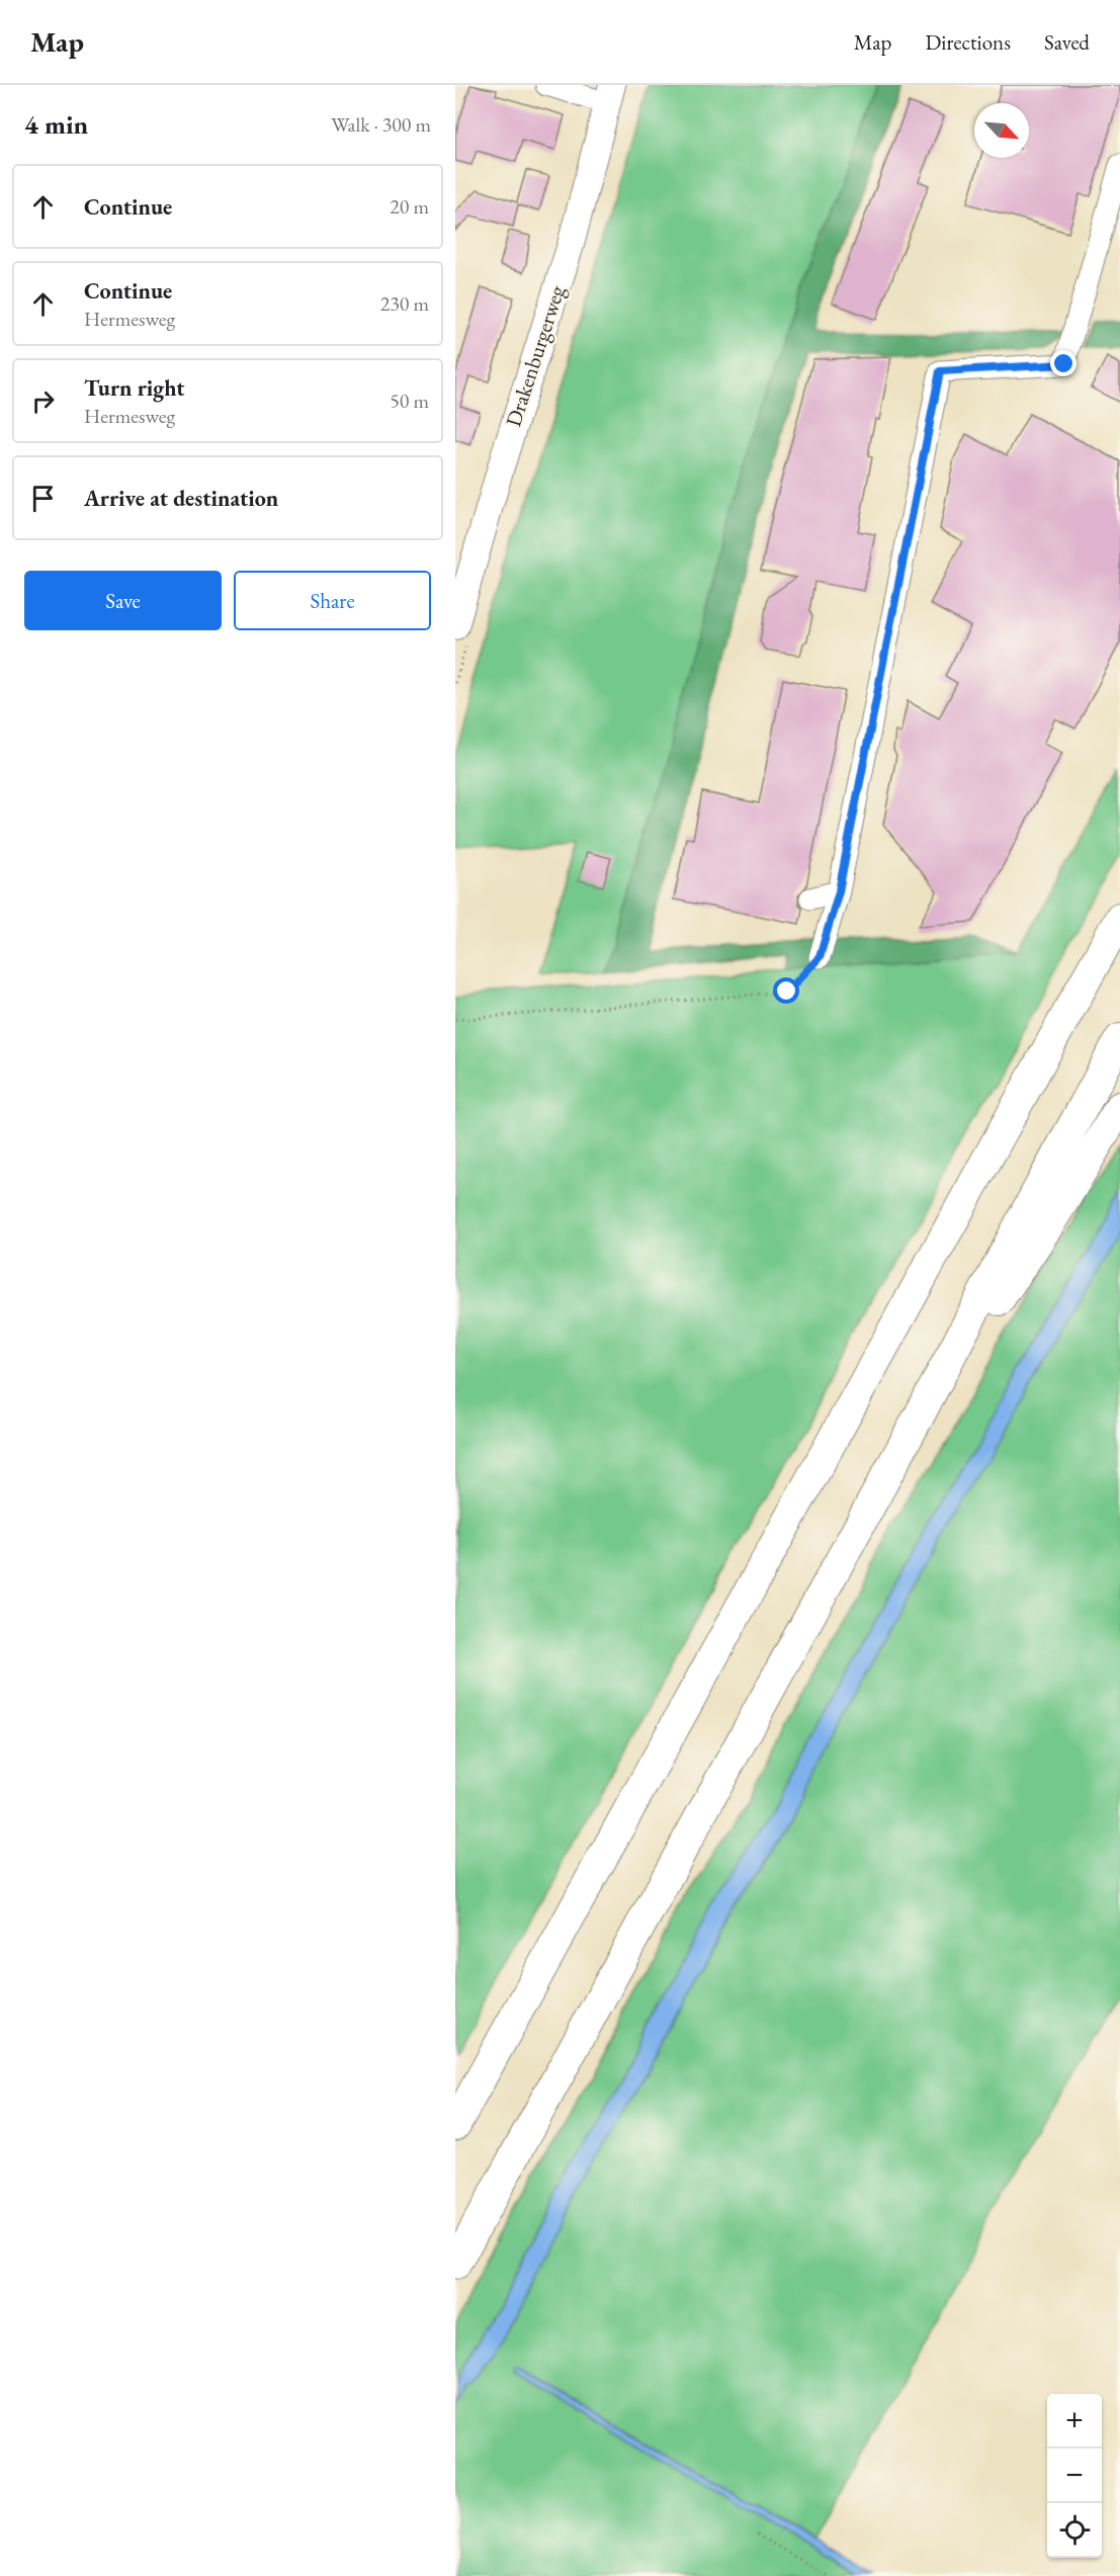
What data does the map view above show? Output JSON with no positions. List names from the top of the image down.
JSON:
{
  "streets": {
    "main road": ["Drakenburgerweg"]
  },
  "north": "bottom right",
  "page": {
    "header": "Map",
    "nav": ["Map", "Directions", "Saved"],
    "heading": ["4 min", "Walk · 300 m"],
    "list": [
      ["Continue", "20 m"],
      ["Continue", "Hermesweg", "230 m"],
      ["Turn right", "Hermesweg", "50 m"],
      "Arrive at destination"
    ],
    "buttons": ["Save", "Share"],
    "map_buttons": ["+", "−"]
  }
}
